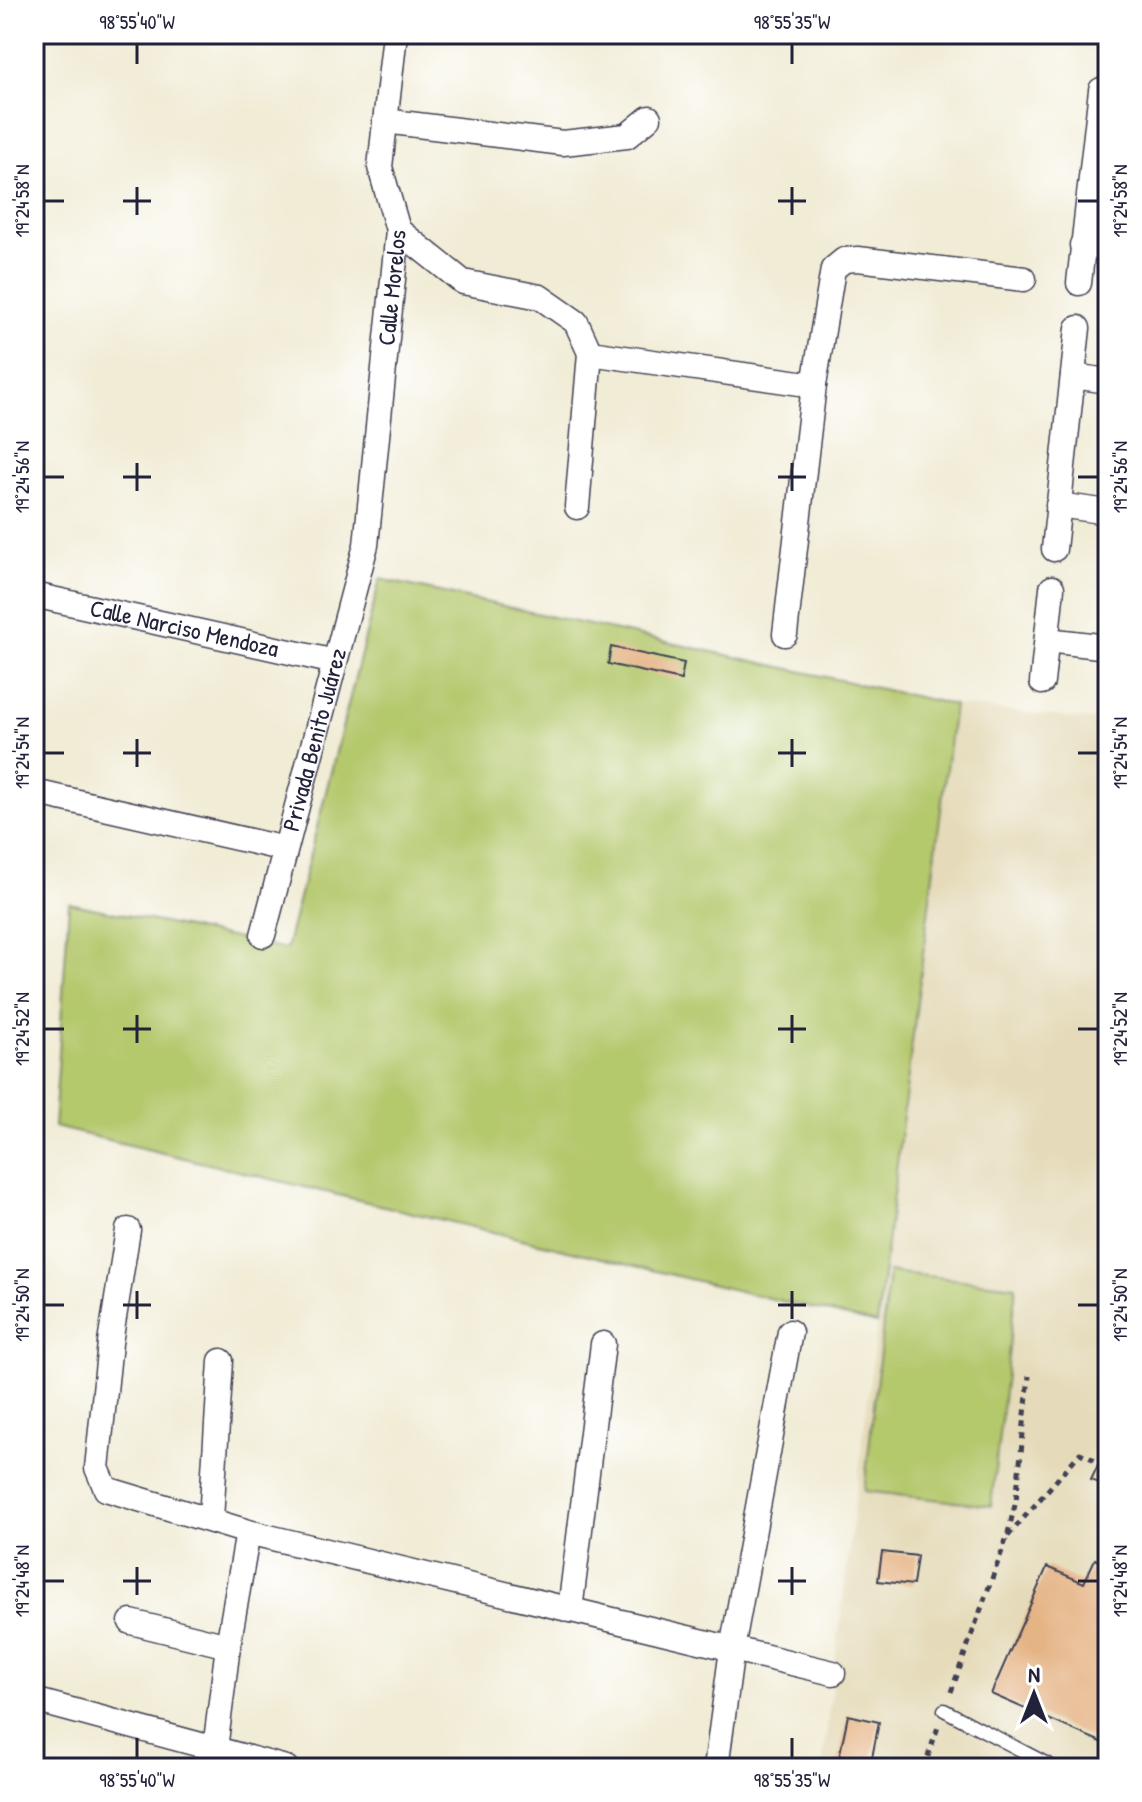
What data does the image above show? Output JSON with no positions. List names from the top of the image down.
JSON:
{
  "streets": {
    "street": ["Calle Morelos", "Calle Narciso Mendoza", "Privada Benito Juárez"]
  },
  "crossings": [
    ["Calle Morelos", "Privada Benito Juárez"],
    ["Calle Narciso Mendoza", "Privada Benito Juárez"]
  ],
  "north": "top",
  "coordinates": [
    "98°55'40\"W",
    "98°55'35\"W",
    "19°24'58\"N",
    "19°24'56\"N",
    "19°24'54\"N",
    "19°24'52\"N",
    "19°24'50\"N",
    "19°24'48\"N"
  ]
}
